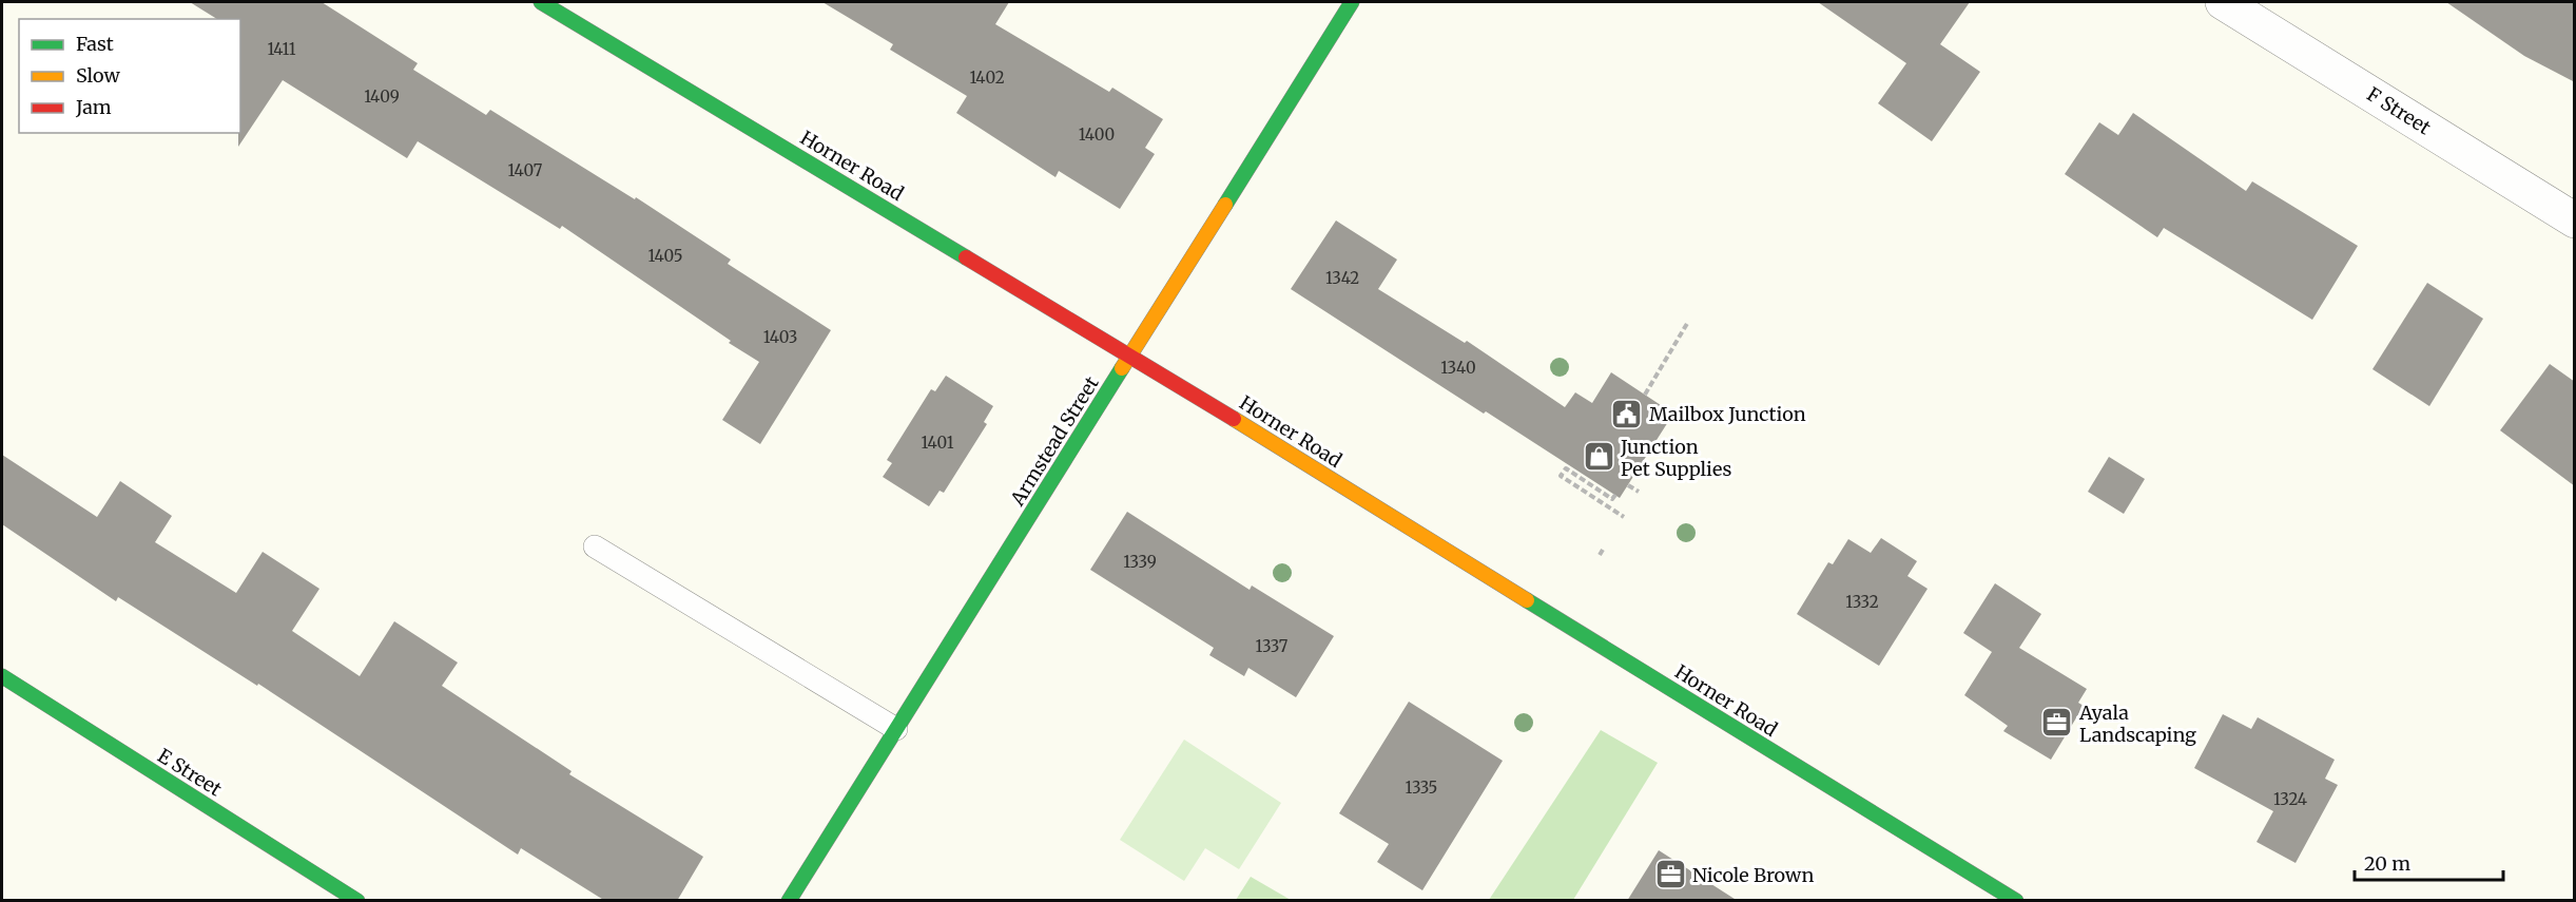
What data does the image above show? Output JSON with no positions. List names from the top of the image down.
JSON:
{
  "streets": {
    "main road": ["Horner Road", "Armstead Street", "E Street"],
    "street": ["F Street"]
  },
  "crossings": [
    ["Horner Road", "Armstead Street"]
  ],
  "places": {
    "public building": ["Mailbox Junction"],
    "shop": ["Junction Pet Supplies"],
    "office": ["Ayala Landscaping", "Nicole Brown"]
  },
  "house_numbers": [
    "1411",
    "1402",
    "1409",
    "1400",
    "1407",
    "1405",
    "1342",
    "1403",
    "1340",
    "1401",
    "1339",
    "1332",
    "1337",
    "1335",
    "1324"
  ],
  "legend": ["Fast", "Slow", "Jam"],
  "scale_bar": "20 m"
}
